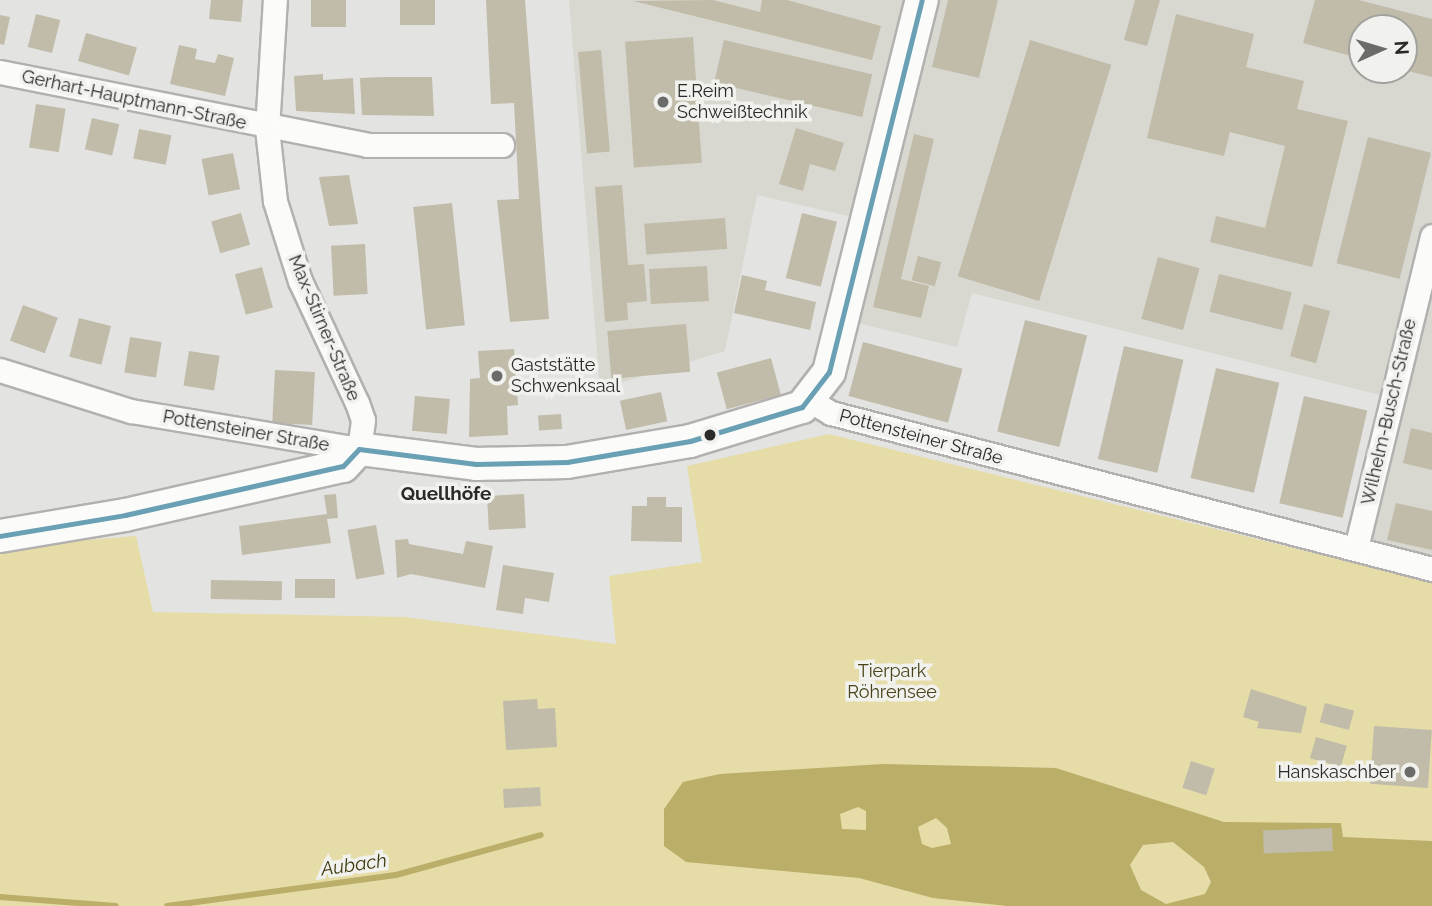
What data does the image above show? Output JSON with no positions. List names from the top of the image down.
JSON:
{
  "streets": {
    "main road": ["Pottensteiner Straße"],
    "street": ["Gerhart-Hauptmann-Straße", "Max-Stirner-Straße", "Wilhelm-Busch-Straße"]
  },
  "crossings": [
    ["Gerhart-Hauptmann-Straße", "Max-Stirner-Straße"],
    ["Max-Stirner-Straße", "Pottensteiner Straße"],
    ["Wilhelm-Busch-Straße", "Pottensteiner Straße"]
  ],
  "districts": ["Quellhöfe"],
  "water": ["Aubach"],
  "parks": ["Tierpark Röhrensee"],
  "places": ["E.Reim Schweißtechnik", "Gaststätte Schwenksaal", "Hanskaschber"],
  "north": "right"
}
